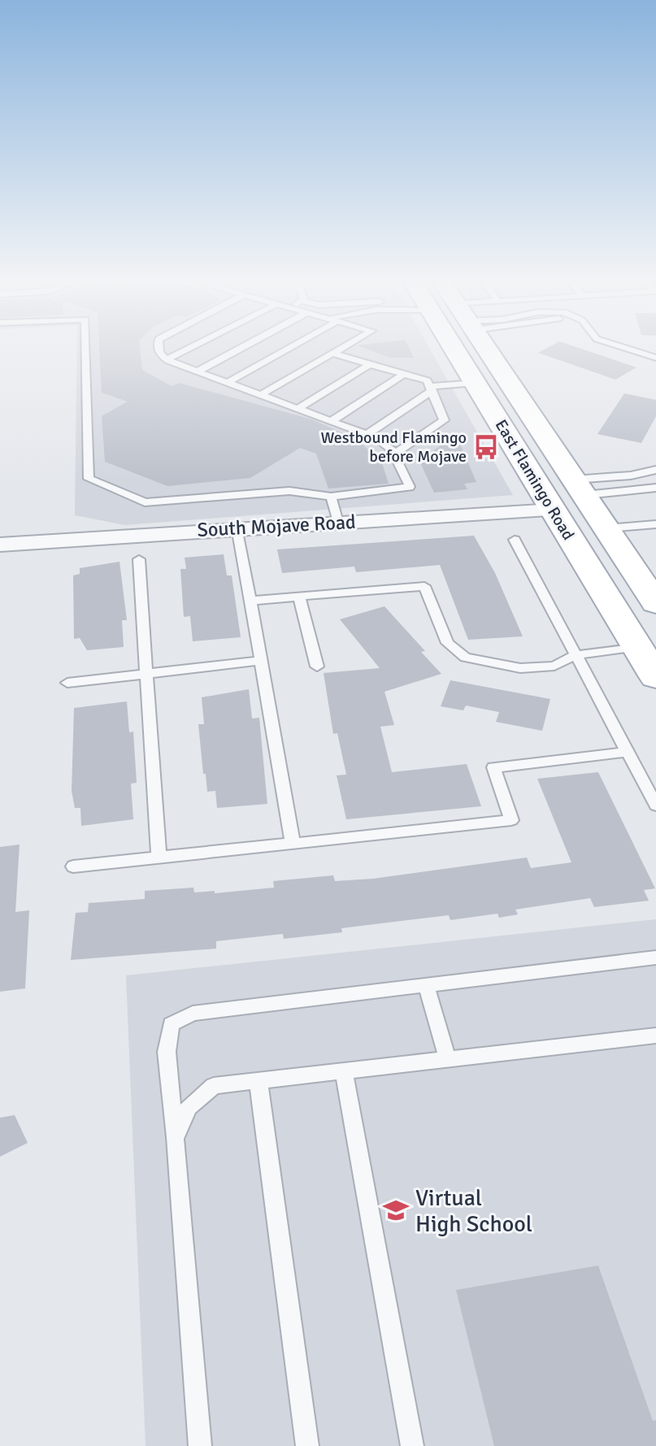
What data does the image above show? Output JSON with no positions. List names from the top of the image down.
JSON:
{
  "streets": {
    "main road": ["East Flamingo Road"],
    "street": ["South Mojave Road"]
  },
  "crossings": [
    ["East Flamingo Road", "South Mojave Road"]
  ],
  "places": {
    "bus stop": ["Westbound Flamingo before Mojave"],
    "school or university": ["Virtual High School"]
  }
}
